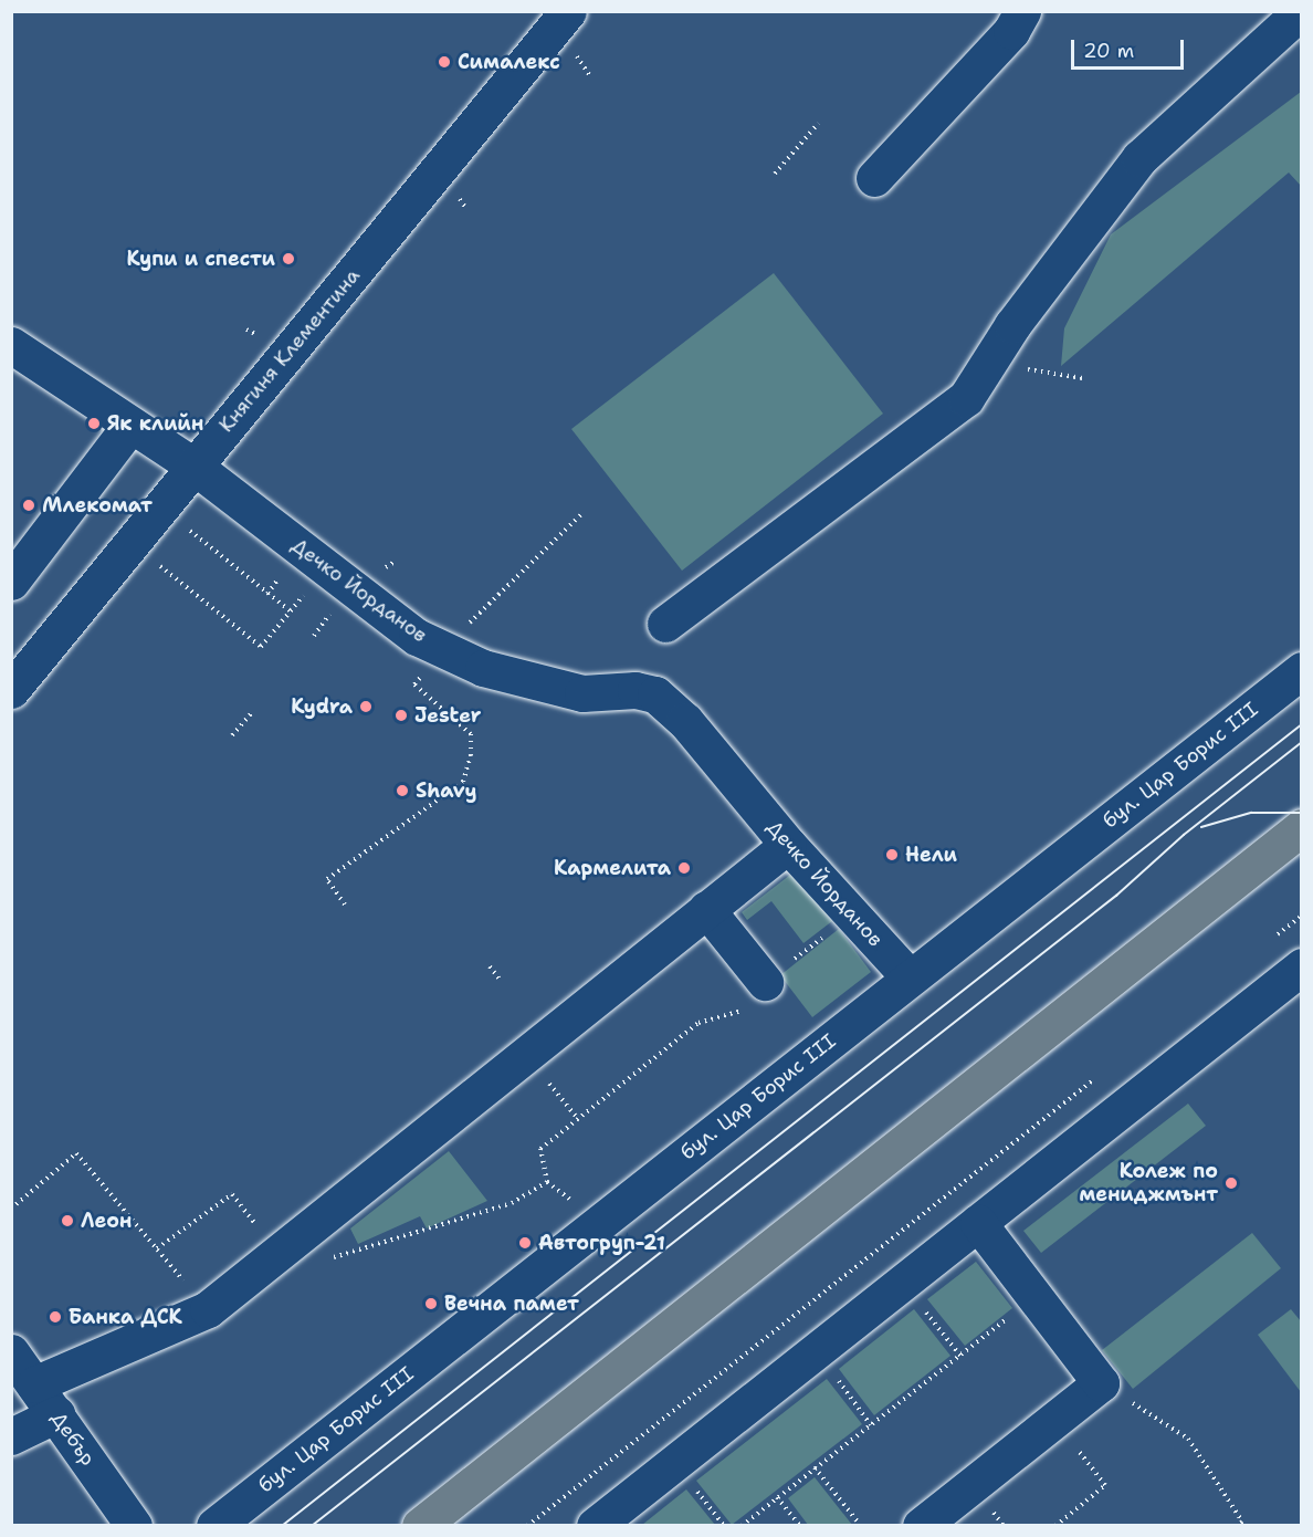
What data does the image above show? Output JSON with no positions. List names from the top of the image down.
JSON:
{
  "streets": {
    "street": [
      "Княгиня Клементина",
      "Дечко Йорданов",
      "бул. Цар Борис III",
      "Дебър"
    ]
  },
  "crossings": [
    ["Княгиня Клементина", "Дечко Йорданов"],
    ["Дечко Йорданов", "бул. Цар Борис III"]
  ],
  "places": [
    "Сималекс",
    "Купи и спести",
    "Як клийн",
    "Млекомат",
    "Kydra",
    "Jester",
    "Shavy",
    "Нели",
    "Кармелита",
    "Колеж по мениджмънт",
    "Леон",
    "Автогруп-21",
    "Вечна памет",
    "Банка ДСК"
  ],
  "scale_bar": "20 m"
}
